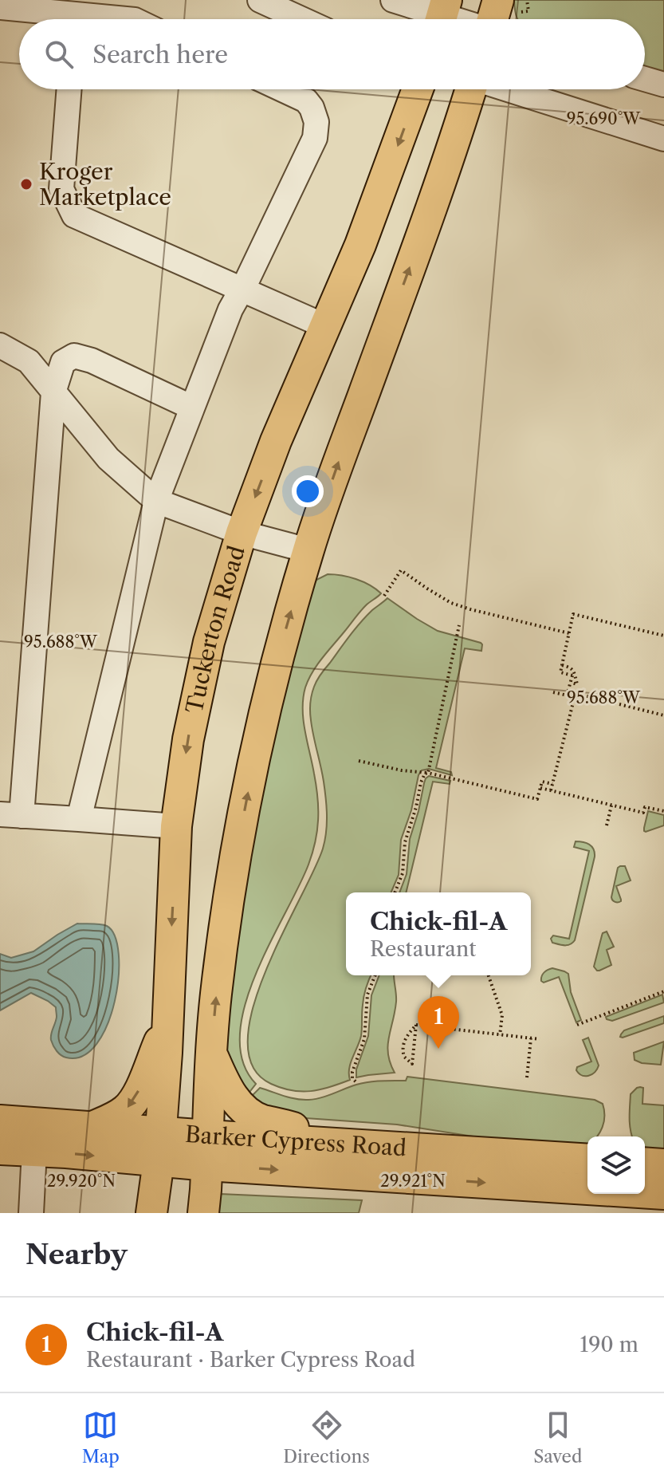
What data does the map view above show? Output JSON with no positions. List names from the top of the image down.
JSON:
{
  "streets": {
    "main road": ["Tuckerton Road", "Barker Cypress Road"]
  },
  "crossings": [
    ["Tuckerton Road", "Barker Cypress Road"]
  ],
  "places": ["Kroger Marketplace"],
  "page": {
    "search": "Search here",
    "popup": ["Chick-fil-A", "Restaurant"],
    "pins": "1",
    "heading": "Nearby",
    "list": [
      {
        "mark": "1",
        "name": "Chick-fil-A",
        "note": "Restaurant · Barker Cypress Road",
        "value": "190 m"
      }
    ],
    "nav": ["Map", "Directions", "Saved"]
  },
  "coordinates": [
    "95.690°W",
    "95.688°W",
    "29.920°N",
    "29.921°N"
  ]
}
